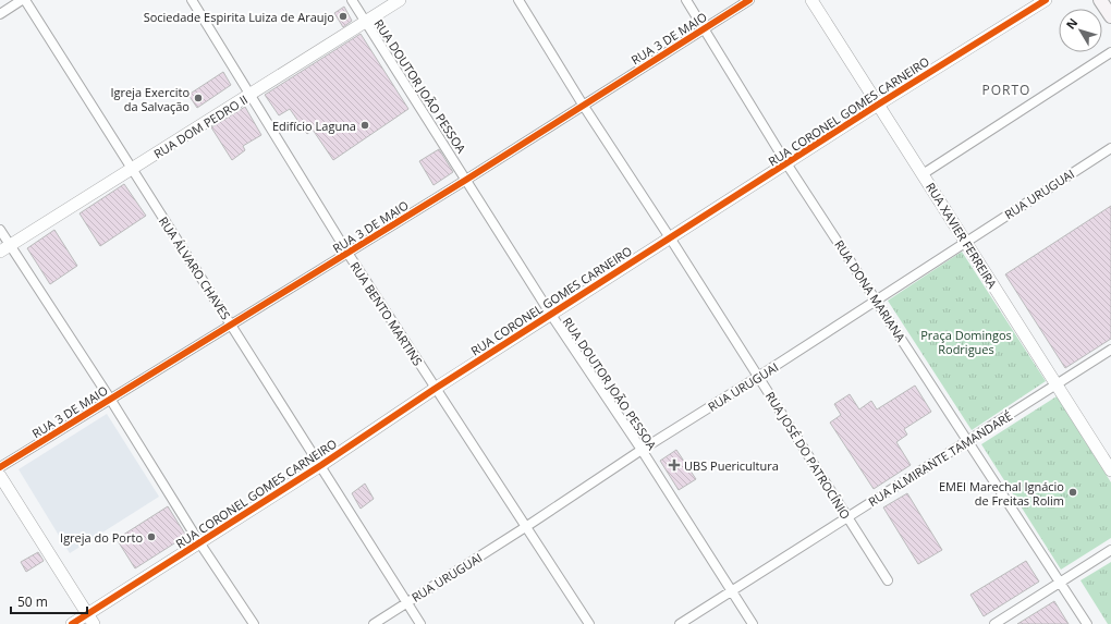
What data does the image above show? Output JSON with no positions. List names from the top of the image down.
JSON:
{
  "streets": {
    "street": [
      "RUA 3 DE MAIO",
      "RUA DOUTOR JOÃO PESSOA",
      "RUA CORONEL GOMES CARNEIRO",
      "RUA DOM PEDRO II",
      "RUA URUGUAI",
      "RUA XAVIER FERREIRA",
      "RUA ÁLVARO CHAVES",
      "RUA DONA MARIANA",
      "RUA BENTO MARTINS",
      "RUA JOSÉ DO PATROCÍNIO",
      "RUA ALMIRANTE TAMANDARÉ"
    ]
  },
  "crossings": [
    ["RUA 3 DE MAIO", "RUA DOUTOR JOÃO PESSOA"],
    ["RUA 3 DE MAIO", "RUA ÁLVARO CHAVES"],
    ["RUA 3 DE MAIO", "RUA DONA MARIANA"],
    ["RUA 3 DE MAIO", "RUA BENTO MARTINS"],
    ["RUA 3 DE MAIO", "RUA JOSÉ DO PATROCÍNIO"],
    ["RUA DOUTOR JOÃO PESSOA", "RUA CORONEL GOMES CARNEIRO"],
    ["RUA DOUTOR JOÃO PESSOA", "RUA DOM PEDRO II"],
    ["RUA DOUTOR JOÃO PESSOA", "RUA URUGUAI"],
    ["RUA DOUTOR JOÃO PESSOA", "RUA ALMIRANTE TAMANDARÉ"],
    ["RUA CORONEL GOMES CARNEIRO", "RUA XAVIER FERREIRA"],
    ["RUA CORONEL GOMES CARNEIRO", "RUA ÁLVARO CHAVES"],
    ["RUA CORONEL GOMES CARNEIRO", "RUA DONA MARIANA"],
    ["RUA CORONEL GOMES CARNEIRO", "RUA BENTO MARTINS"],
    ["RUA CORONEL GOMES CARNEIRO", "RUA JOSÉ DO PATROCÍNIO"],
    ["RUA DOM PEDRO II", "RUA ÁLVARO CHAVES"],
    ["RUA DOM PEDRO II", "RUA BENTO MARTINS"],
    ["RUA URUGUAI", "RUA XAVIER FERREIRA"],
    ["RUA URUGUAI", "RUA ÁLVARO CHAVES"],
    ["RUA URUGUAI", "RUA DONA MARIANA"],
    ["RUA URUGUAI", "RUA BENTO MARTINS"],
    ["RUA URUGUAI", "RUA JOSÉ DO PATROCÍNIO"],
    ["RUA XAVIER FERREIRA", "RUA ALMIRANTE TAMANDARÉ"],
    ["RUA DONA MARIANA", "RUA ALMIRANTE TAMANDARÉ"],
    ["RUA JOSÉ DO PATROCÍNIO", "RUA ALMIRANTE TAMANDARÉ"]
  ],
  "districts": ["PORTO"],
  "parks": ["Praça Domingos Rodrigues"],
  "places": {
    "other": [
      "Sociedade Espirita Luiza de Araujo",
      "Igreja Exercito da Salvação",
      "Edifício Laguna",
      "EMEI Marechal Ignácio de Freitas Rolim",
      "Igreja do Porto"
    ],
    "health": ["UBS Puericultura"]
  },
  "scale_bar": "50 m",
  "north": "top left"
}
